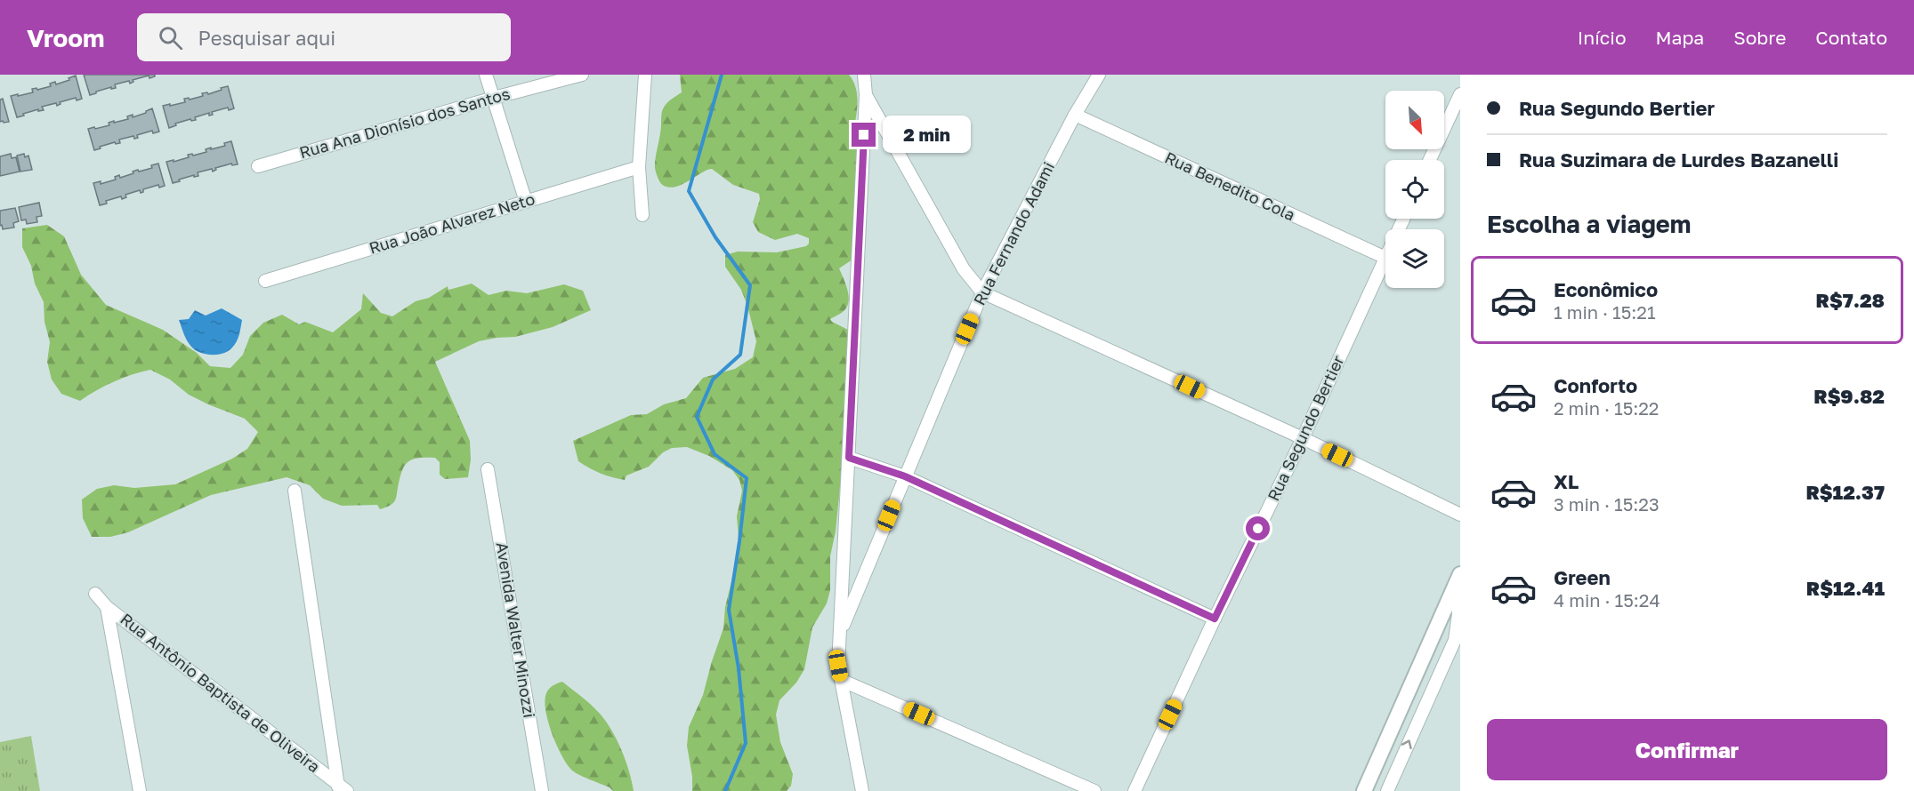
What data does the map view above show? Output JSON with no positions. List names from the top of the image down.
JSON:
{
  "streets": {
    "street": [
      "Rua Ana Dionísio dos Santos",
      "Rua Benedito Cola",
      "Rua João Alvarez Neto",
      "Rua Fernando Adami",
      "Rua Segundo Bertier",
      "Avenida Walter Minozzi",
      "Rua Antônio Baptista de Oliveira"
    ]
  },
  "crossings": [
    ["Rua Benedito Cola", "Rua Fernando Adami"],
    ["Rua Benedito Cola", "Rua Segundo Bertier"]
  ],
  "north": "bottom right",
  "page": {
    "header": "Vroom",
    "search": "Pesquisar aqui",
    "nav": [
      "Início",
      "Mapa",
      "Sobre",
      "Contato"
    ],
    "banner": ["Rua Segundo Bertier", "Rua Suzimara de Lurdes Bazanelli"],
    "bubble": "2 min",
    "heading": "Escolha a viagem",
    "list": [
      {
        "name": "Econômico",
        "note": "1 min · 15:21",
        "value": "R$7.28"
      },
      {
        "name": "Conforto",
        "note": "2 min · 15:22",
        "value": "R$9.82"
      },
      {
        "name": "XL",
        "note": "3 min · 15:23",
        "value": "R$12.37"
      },
      {
        "name": "Green",
        "note": "4 min · 15:24",
        "value": "R$12.41"
      }
    ],
    "buttons": "Confirmar"
  }
}
